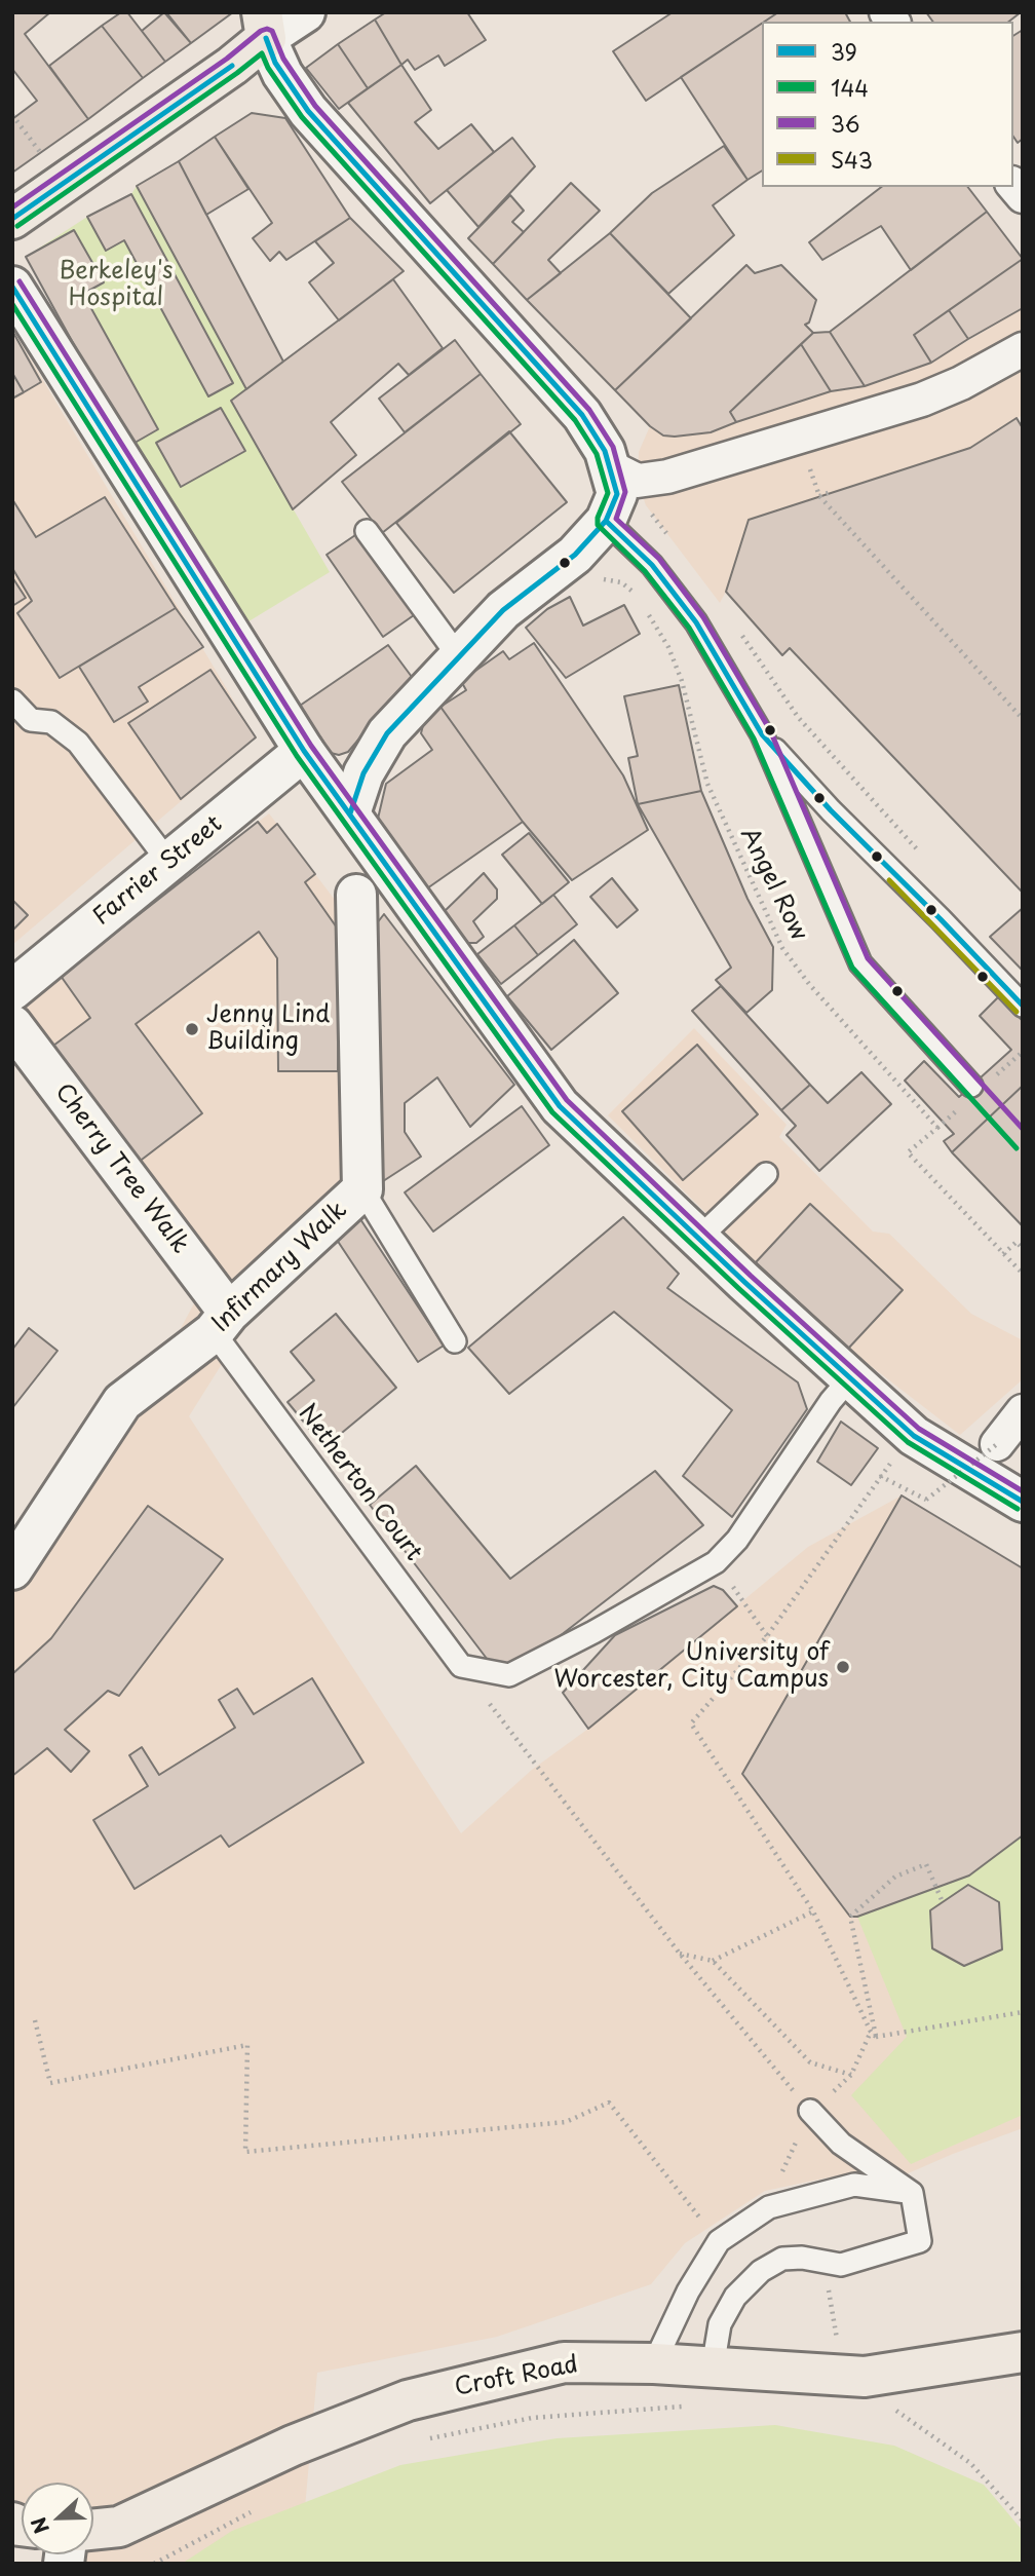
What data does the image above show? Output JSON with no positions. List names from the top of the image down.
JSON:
{
  "streets": {
    "main road": ["Croft Road"],
    "street": ["Farrier Street", "Cherry Tree Walk", "Infirmary Walk"],
    "lane": ["Netherton Court"],
    "path": ["Angel Row"]
  },
  "crossings": [
    ["Cherry Tree Walk", "Infirmary Walk"],
    ["Cherry Tree Walk", "Netherton Court"],
    ["Infirmary Walk", "Netherton Court"]
  ],
  "parks": ["Berkeley's Hospital"],
  "places": ["Jenny Lind Building", "University of Worcester, City Campus"],
  "lines": [
    "transit line 36",
    "transit line 39",
    "transit line 144",
    "transit line S43"
  ],
  "legend": [
    "39",
    "144",
    "36",
    "S43"
  ],
  "north": "left"
}
